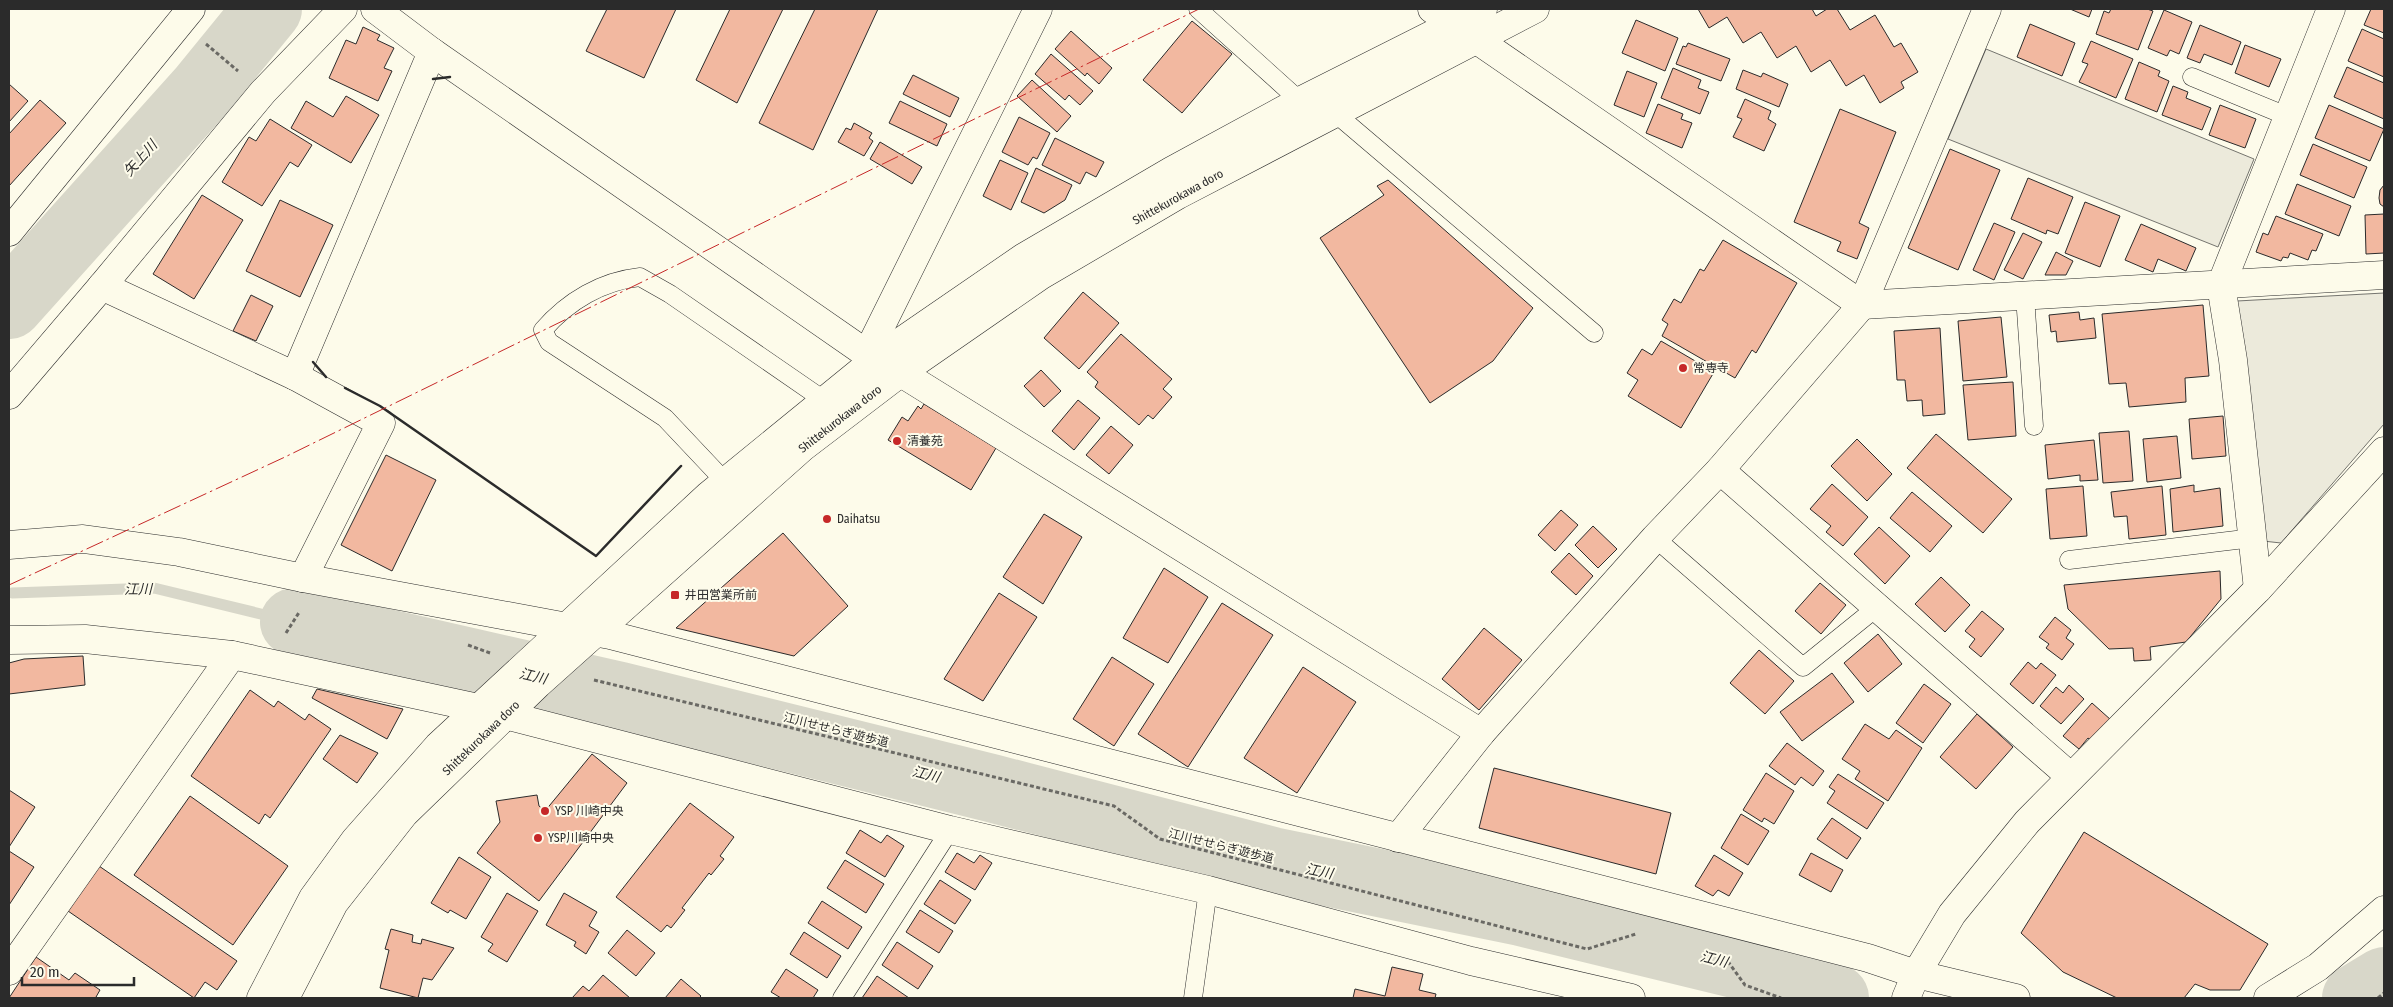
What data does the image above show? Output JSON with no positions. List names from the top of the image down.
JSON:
{
  "streets": {
    "street": ["Shittekurokawa doro"],
    "path": ["江川せせらぎ遊歩道"]
  },
  "water": ["矢上川", "江川"],
  "places": {
    "other": [
      "常専寺",
      "清養苑",
      "Daihatsu",
      "YSP 川崎中央",
      "YSP川崎中央"
    ],
    "transit": ["井田営業所前"]
  },
  "scale_bar": "20 m"
}
